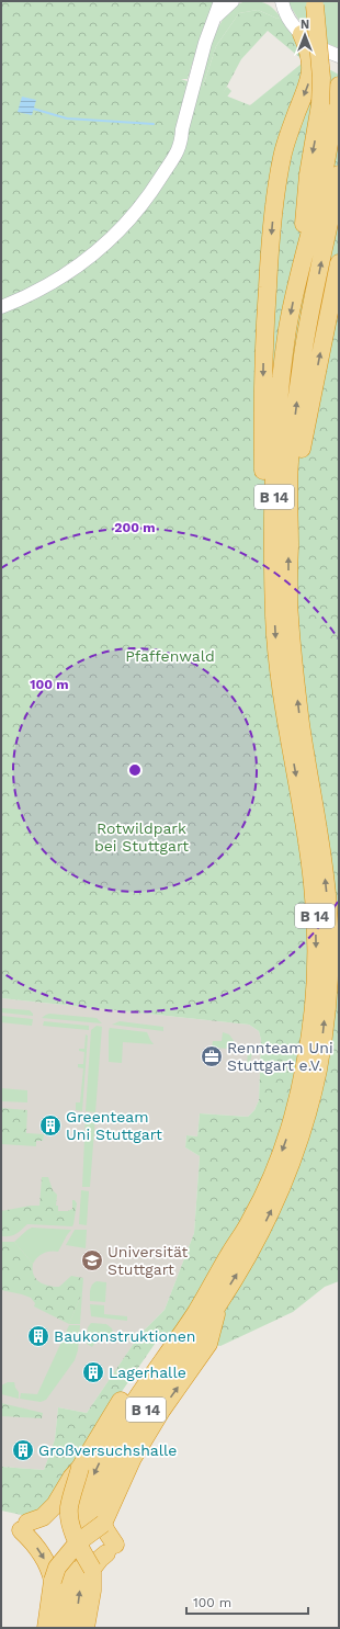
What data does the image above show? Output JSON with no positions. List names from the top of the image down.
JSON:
{
  "streets": {
    "highway": ["B 14"]
  },
  "parks": ["Pfaffenwald", "Rotwildpark bei Stuttgart"],
  "places": {
    "office": ["Rennteam Uni Stuttgart e.V."],
    "building": [
      "Greenteam Uni Stuttgart",
      "Baukonstruktionen",
      "Lagerhalle",
      "Großversuchshalle"
    ],
    "school or university": ["Universität Stuttgart"]
  },
  "scale_bar": "100 m",
  "north": "top",
  "rings": ["200 m", "100 m"]
}
